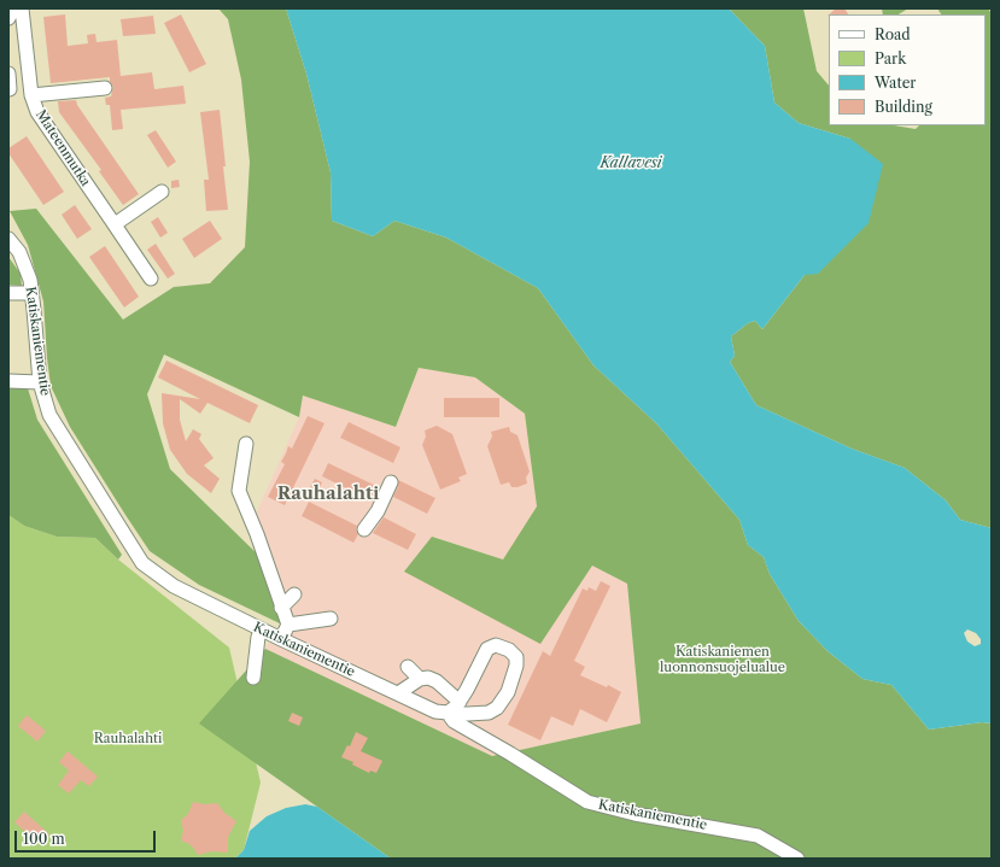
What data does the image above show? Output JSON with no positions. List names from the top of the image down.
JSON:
{
  "streets": {
    "street": ["Mateenmutka", "Katiskaniementie"]
  },
  "districts": ["Rauhalahti"],
  "water": ["Kallavesi"],
  "parks": ["Katiskaniemen luonnonsuojelualue", "Rauhalahti"],
  "legend": [
    "Road",
    "Park",
    "Water",
    "Building"
  ],
  "scale_bar": "100 m"
}
